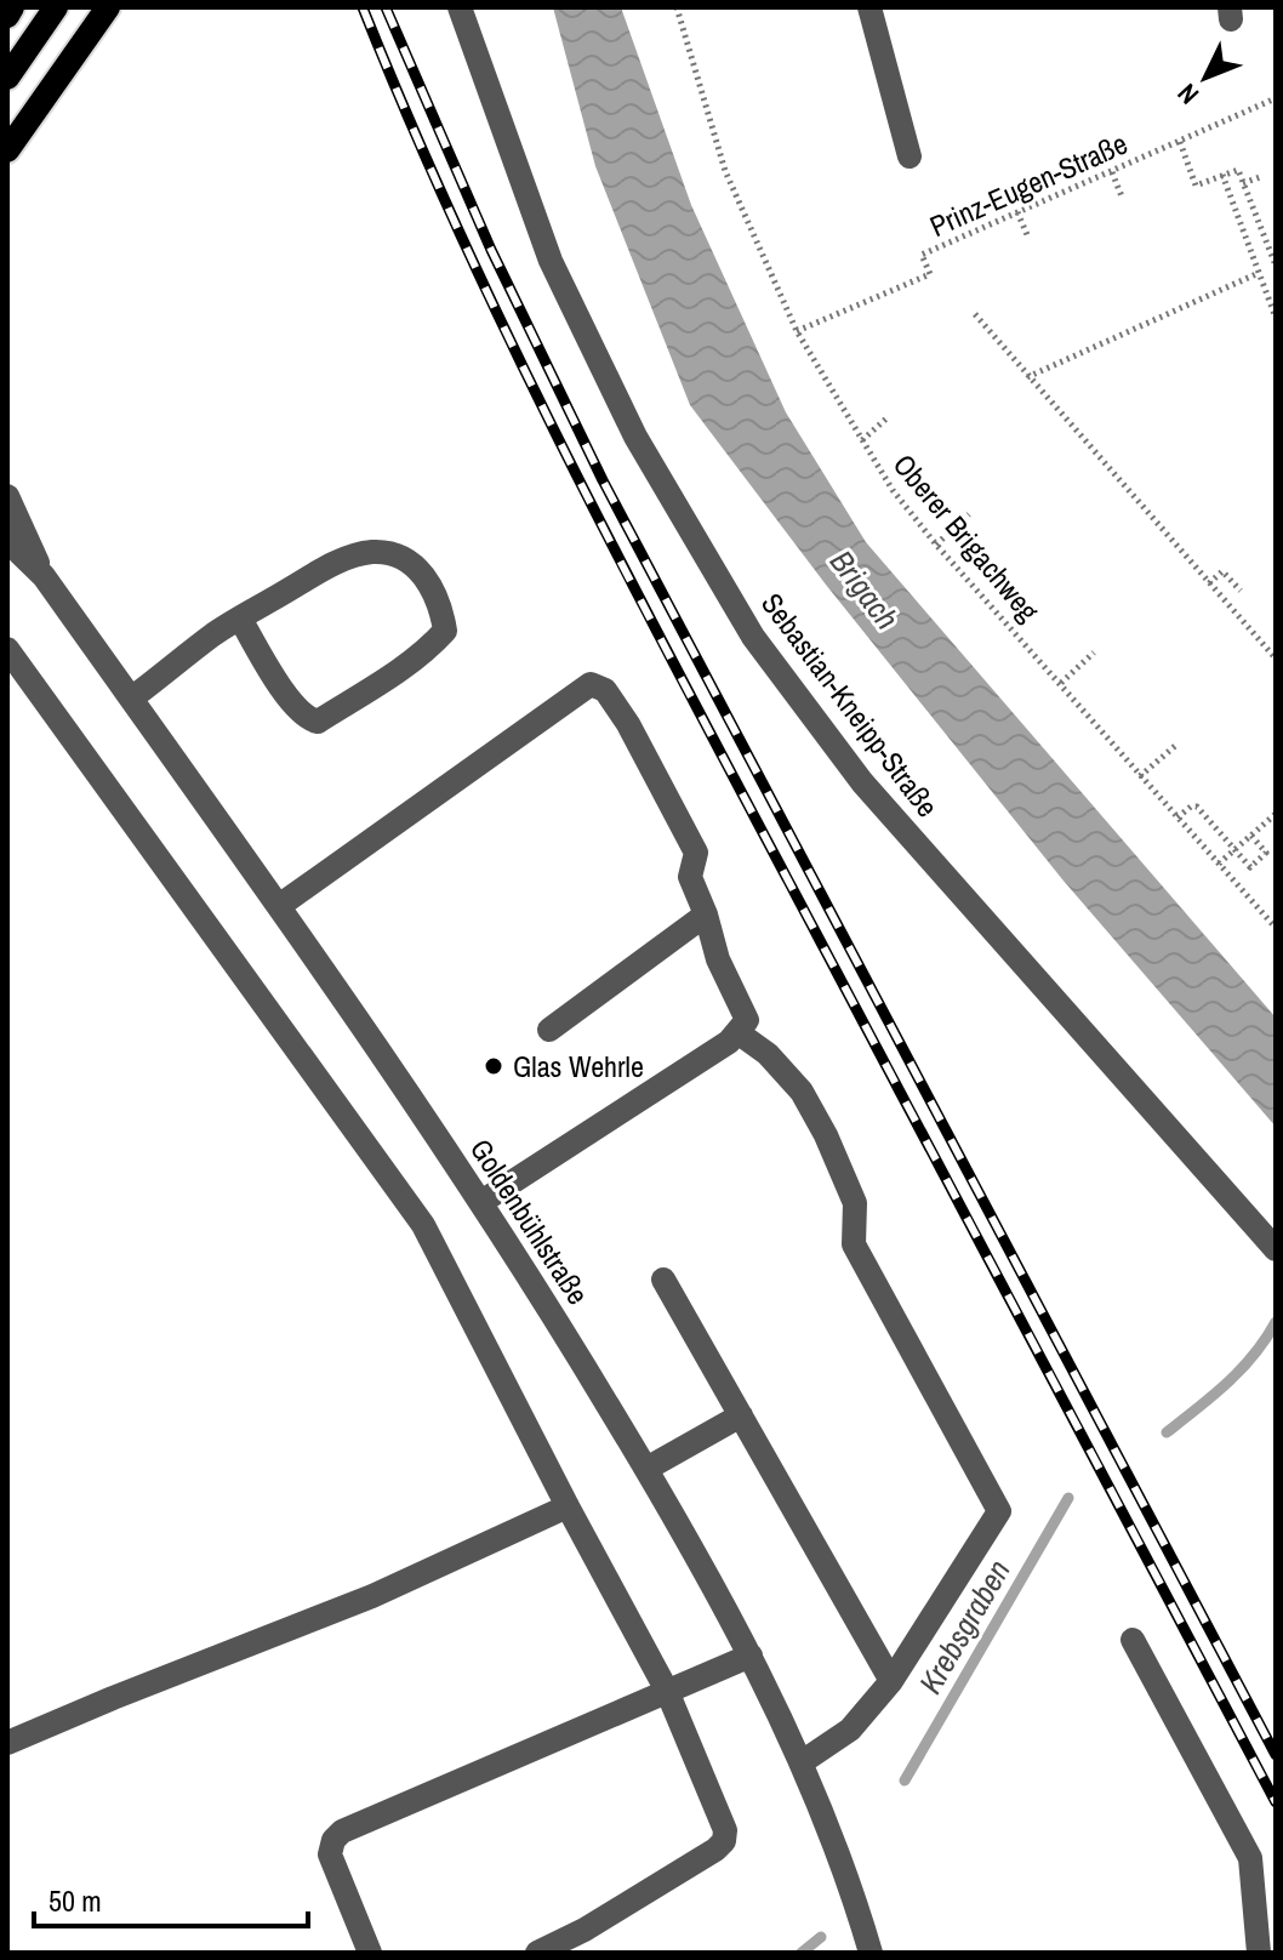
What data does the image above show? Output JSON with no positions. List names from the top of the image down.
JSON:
{
  "streets": {
    "street": ["Sebastian-Kneipp-Straße", "Goldenbühlstraße"],
    "path": ["Prinz-Eugen-Straße", "Oberer Brigachweg"]
  },
  "crossings": [
    ["Prinz-Eugen-Straße", "Oberer Brigachweg"]
  ],
  "water": ["Brigach", "Krebsgraben"],
  "places": ["Glas Wehrle"],
  "scale_bar": "50 m",
  "north": "bottom left"
}
